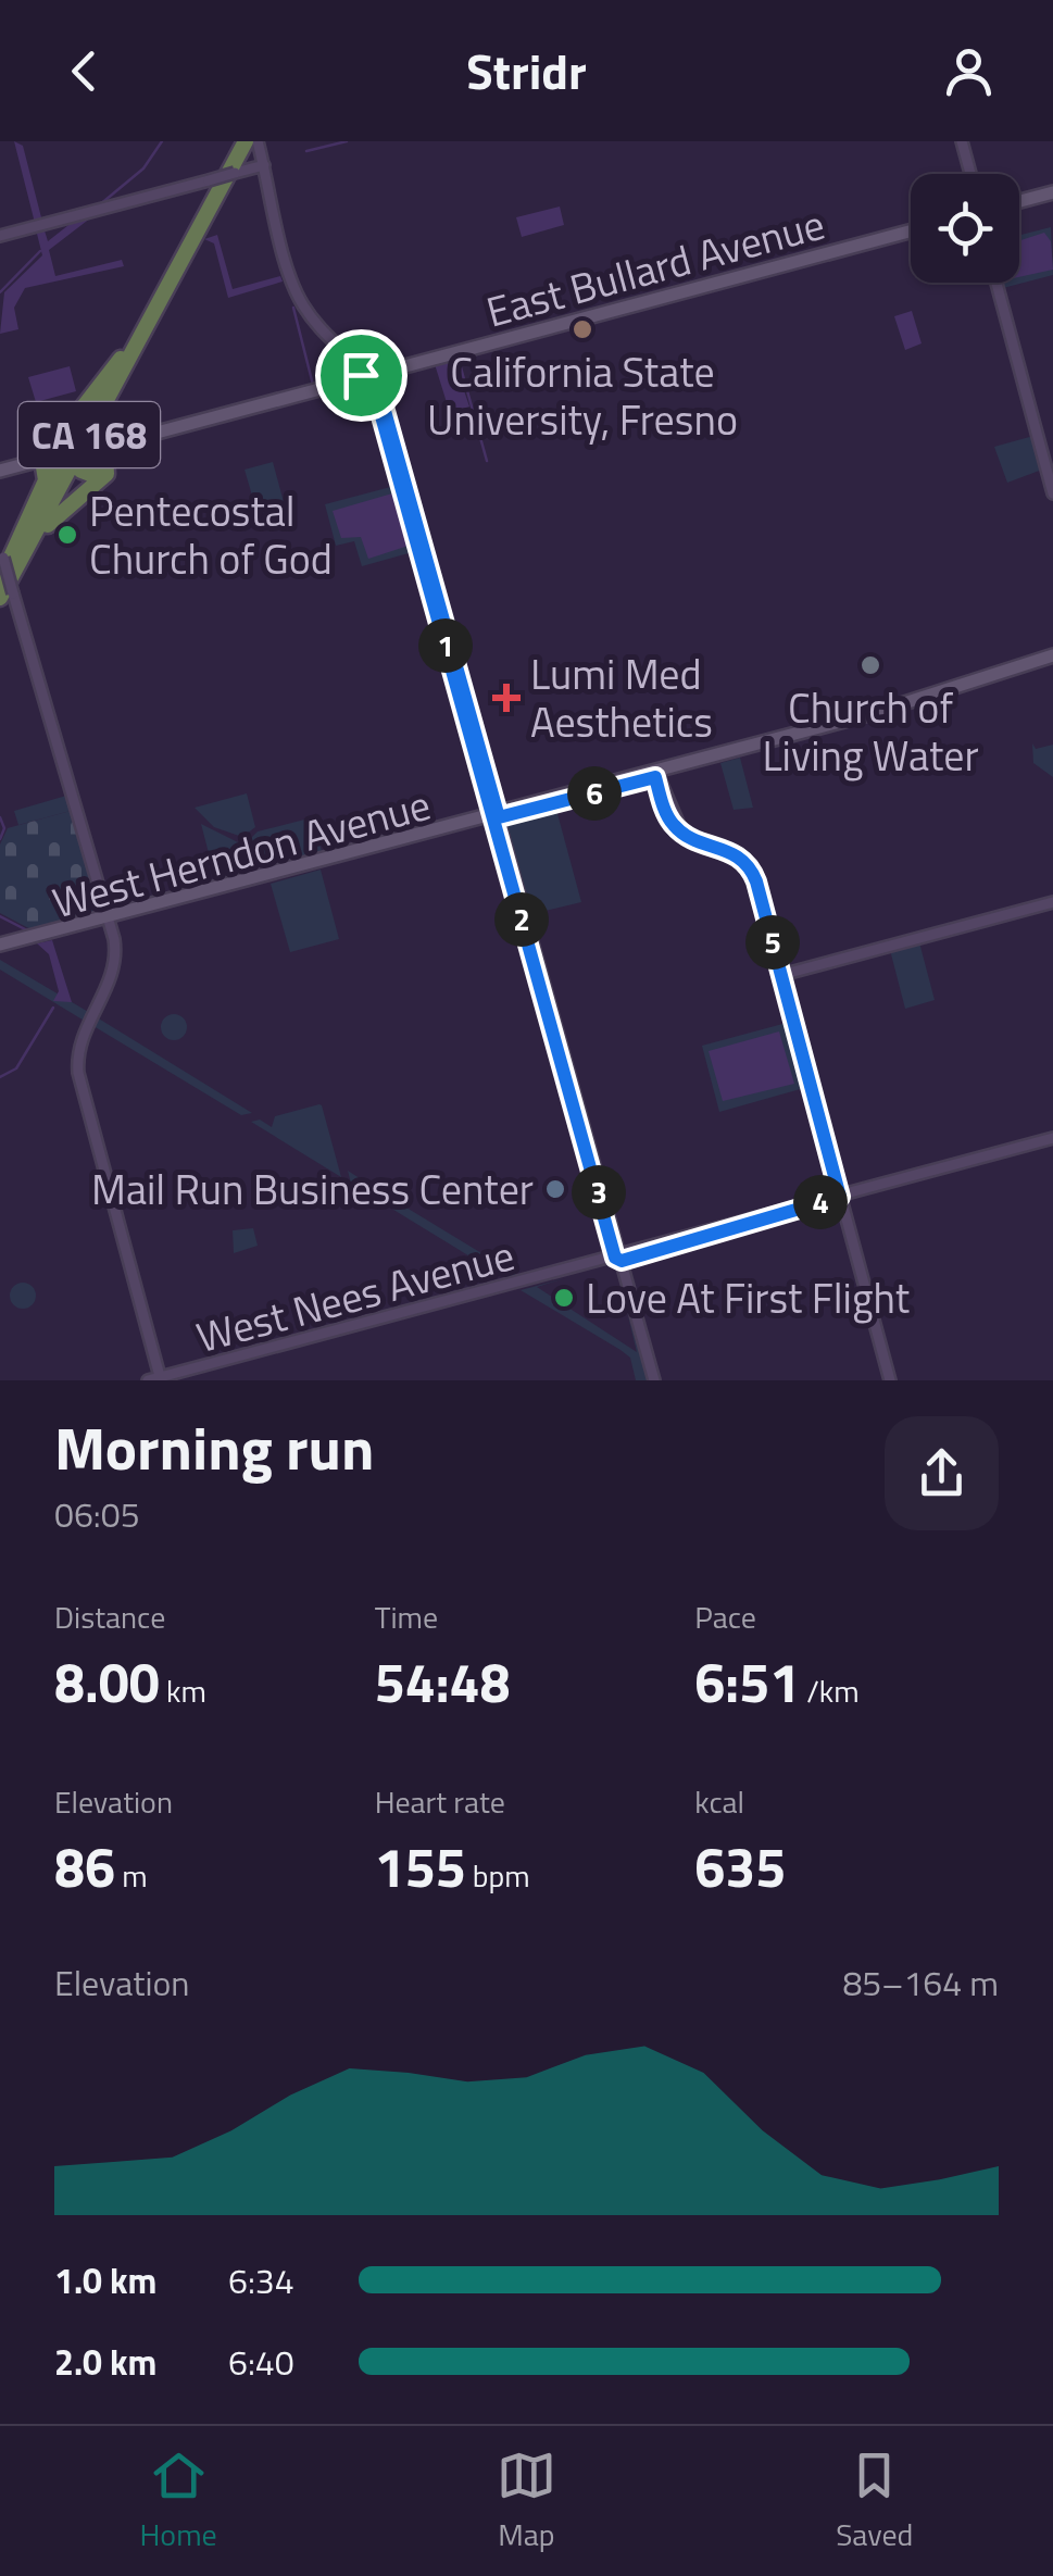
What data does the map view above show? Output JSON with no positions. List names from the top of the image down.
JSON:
{
  "streets": {
    "highway": ["CA 168"],
    "main road": ["East Bullard Avenue", "West Herndon Avenue", "West Nees Avenue"]
  },
  "places": {
    "other": [
      "California State University, Fresno",
      "Pentecostal Church of God",
      "Church of Living Water",
      "Mail Run Business Center",
      "Love At First Flight"
    ],
    "health": ["Lumi Med Aesthetics"]
  },
  "page": {
    "header": "Stridr",
    "pins": [
      "1",
      "6",
      "2",
      "5",
      "3",
      "4"
    ],
    "heading": ["Morning run", "06:05"],
    "stats": [
      ["Distance", "8.00 km"],
      ["Time", "54:48"],
      ["Pace", "6:51 /km"],
      ["Elevation", "86 m"],
      ["Heart rate", "155 bpm"],
      ["kcal", "635"]
    ],
    "chart": ["Elevation", "85–164 m"],
    "list": [
      {
        "name": "1.0 km",
        "note": "6:34"
      },
      {
        "name": "2.0 km",
        "note": "6:40"
      }
    ],
    "tabs": ["Home", "Map", "Saved"]
  }
}
